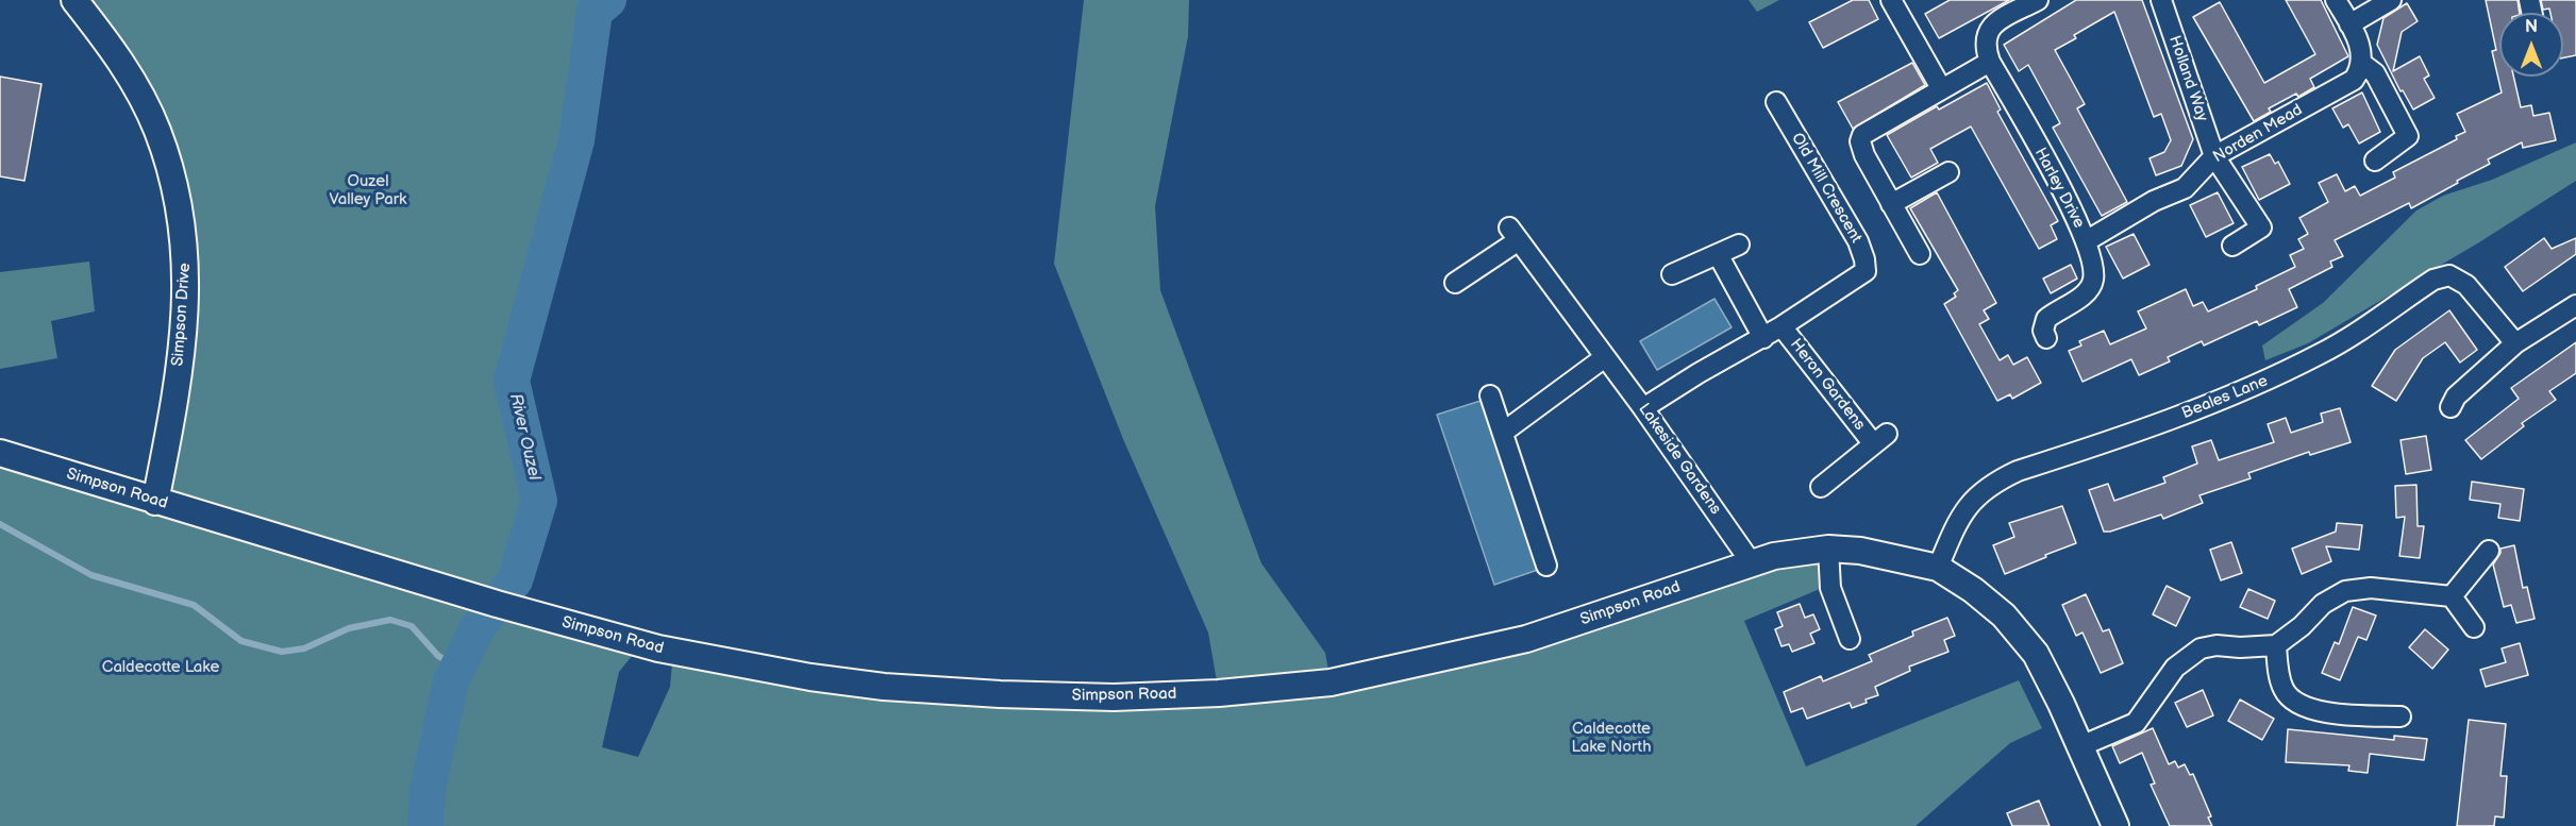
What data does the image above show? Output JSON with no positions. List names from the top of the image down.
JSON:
{
  "streets": {
    "street": [
      "Holland Way",
      "Norden Mead",
      "Old Mill Crescent",
      "Harley Drive",
      "Simpson Drive",
      "Heron Gardens",
      "Beales Lane",
      "Lakeside Gardens",
      "Simpson Road"
    ]
  },
  "crossings": [
    ["Holland Way", "Norden Mead"],
    ["Norden Mead", "Harley Drive"],
    ["Old Mill Crescent", "Heron Gardens"],
    ["Old Mill Crescent", "Lakeside Gardens"],
    ["Simpson Drive", "Simpson Road"],
    ["Beales Lane", "Simpson Road"],
    ["Lakeside Gardens", "Simpson Road"]
  ],
  "water": ["River Ouzel"],
  "parks": ["Ouzel Valley Park", "Caldecotte Lake", "Caldecotte Lake North"],
  "north": "top"
}
